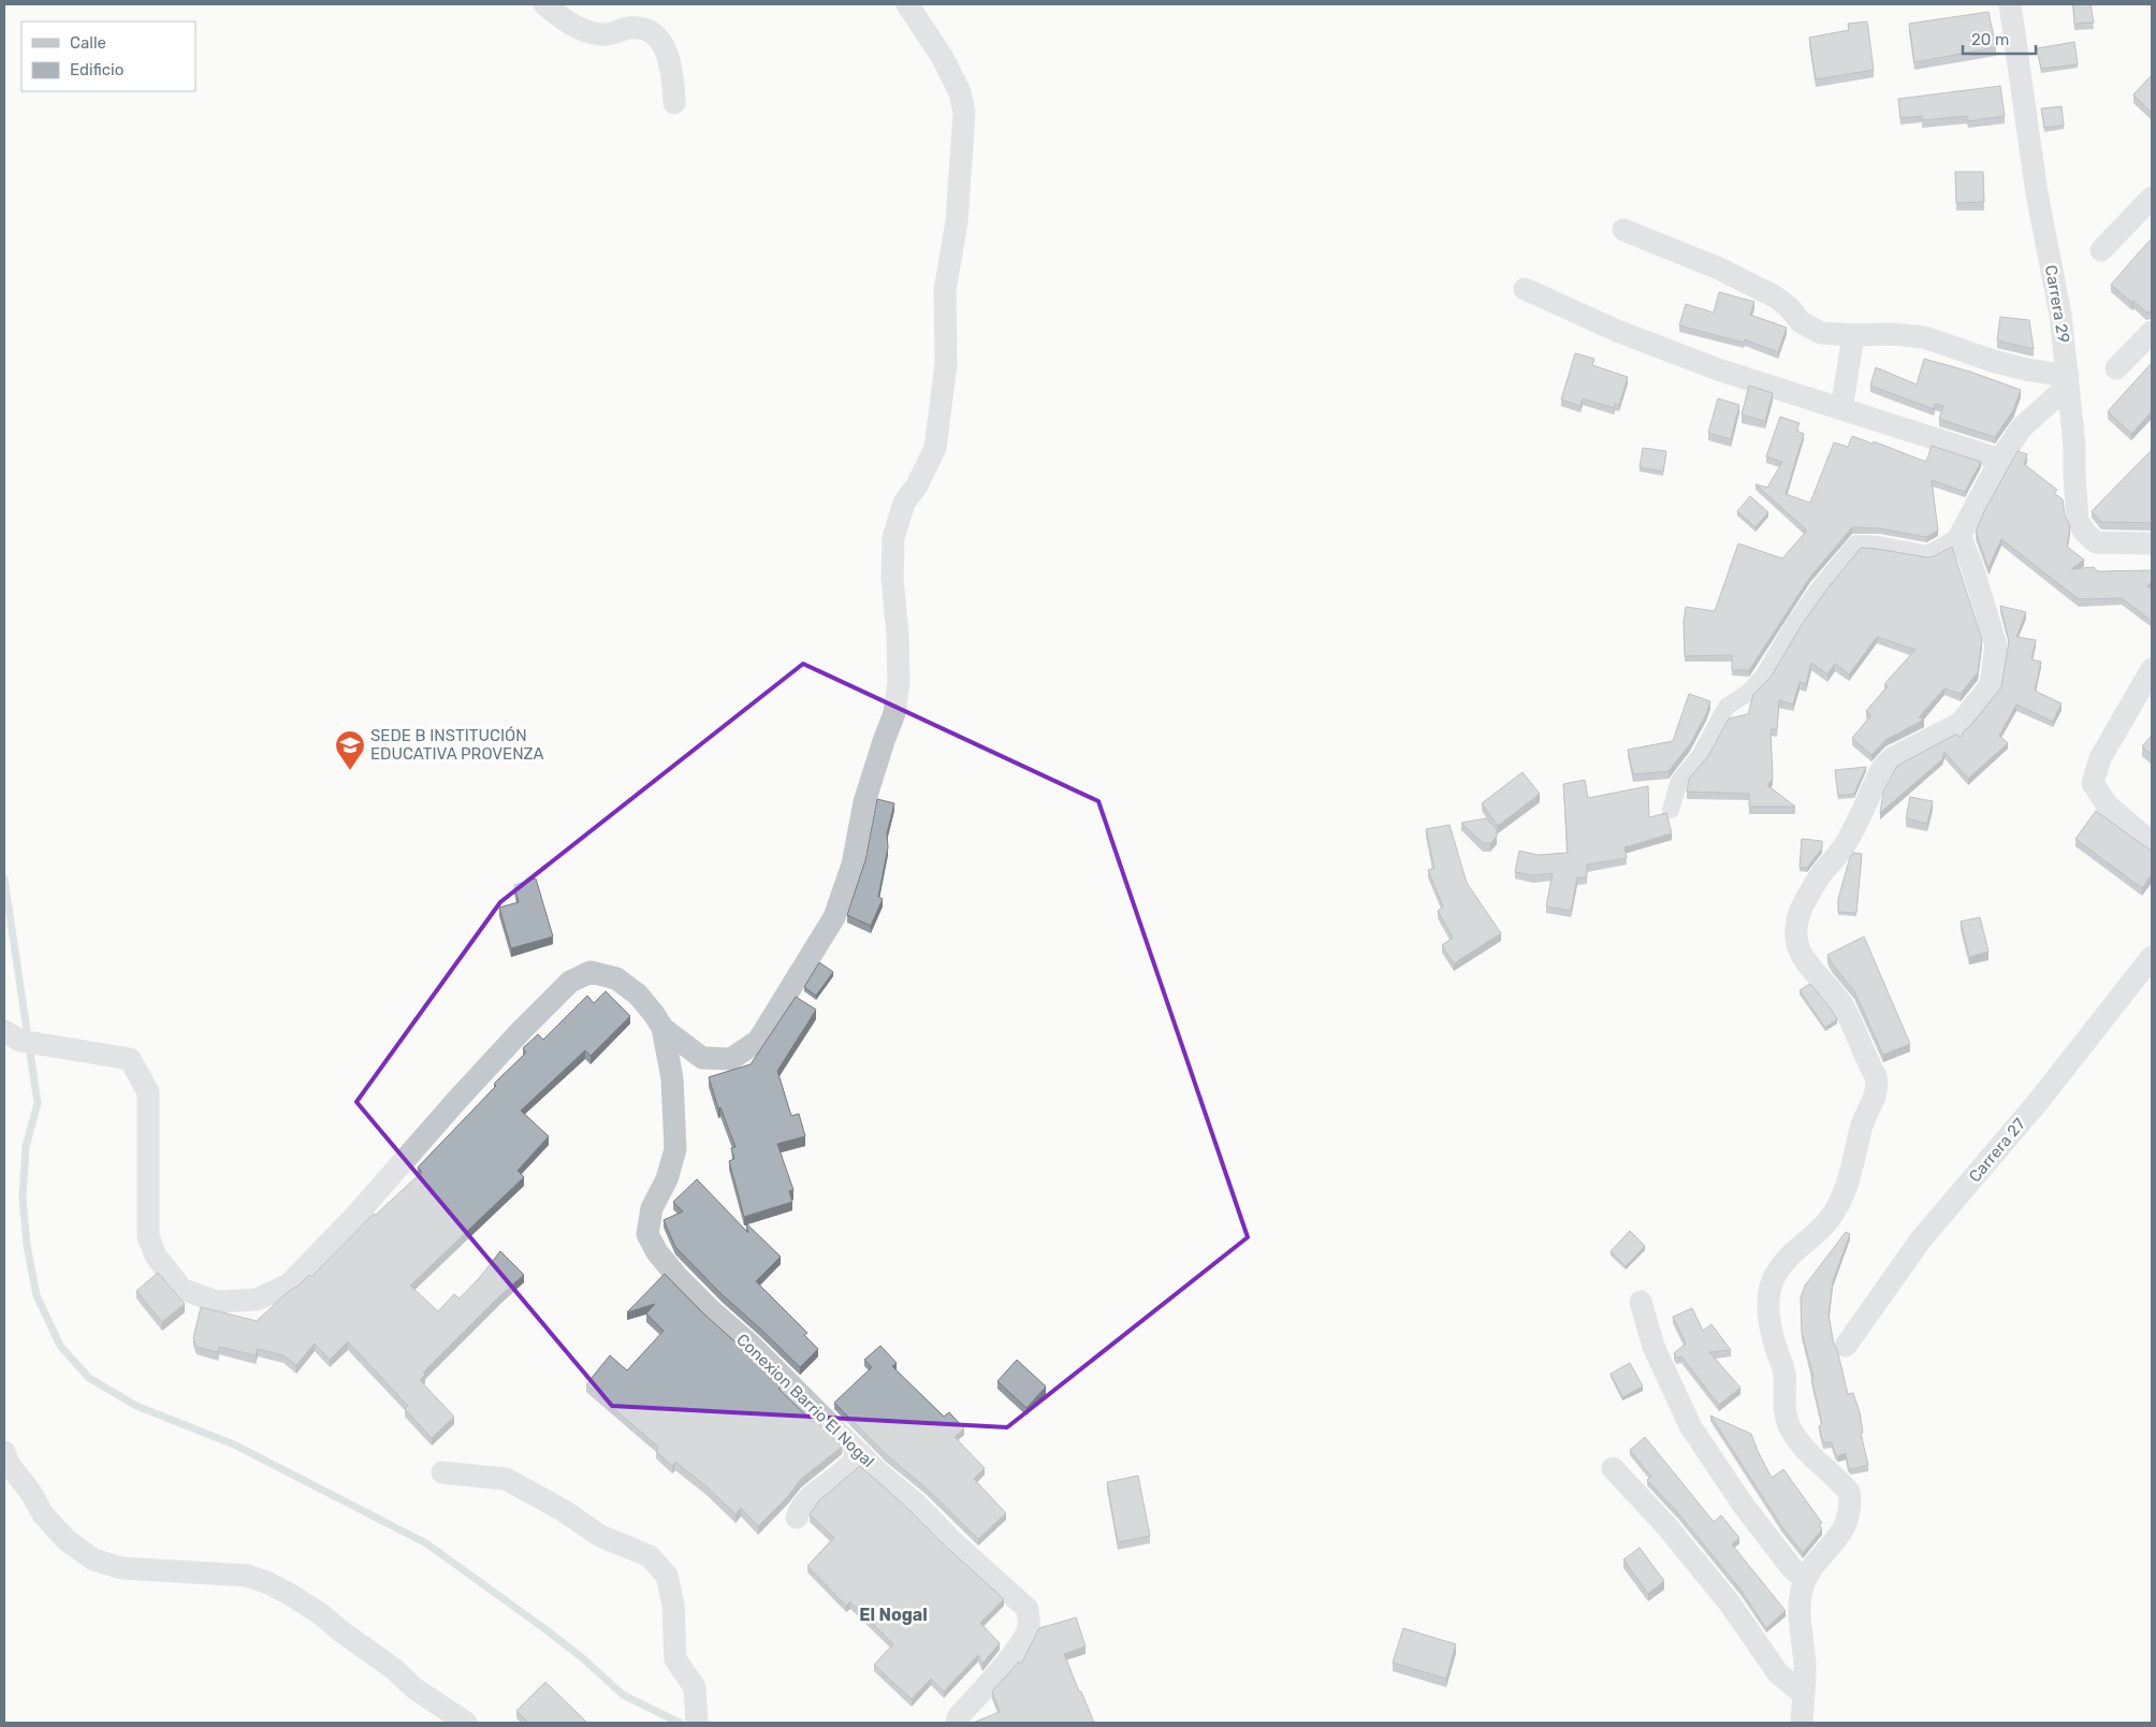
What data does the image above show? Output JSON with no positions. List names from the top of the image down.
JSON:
{
  "streets": {
    "street": ["Carrera 29", "Carrera 27", "Conexion Barrio El Nogal"]
  },
  "districts": ["El Nogal"],
  "places": {
    "school or university": ["SEDE B INSTITUCIÓN EDUCATIVA PROVENZA"]
  },
  "legend": ["Calle", "Edificio"],
  "scale_bar": "20 m"
}
